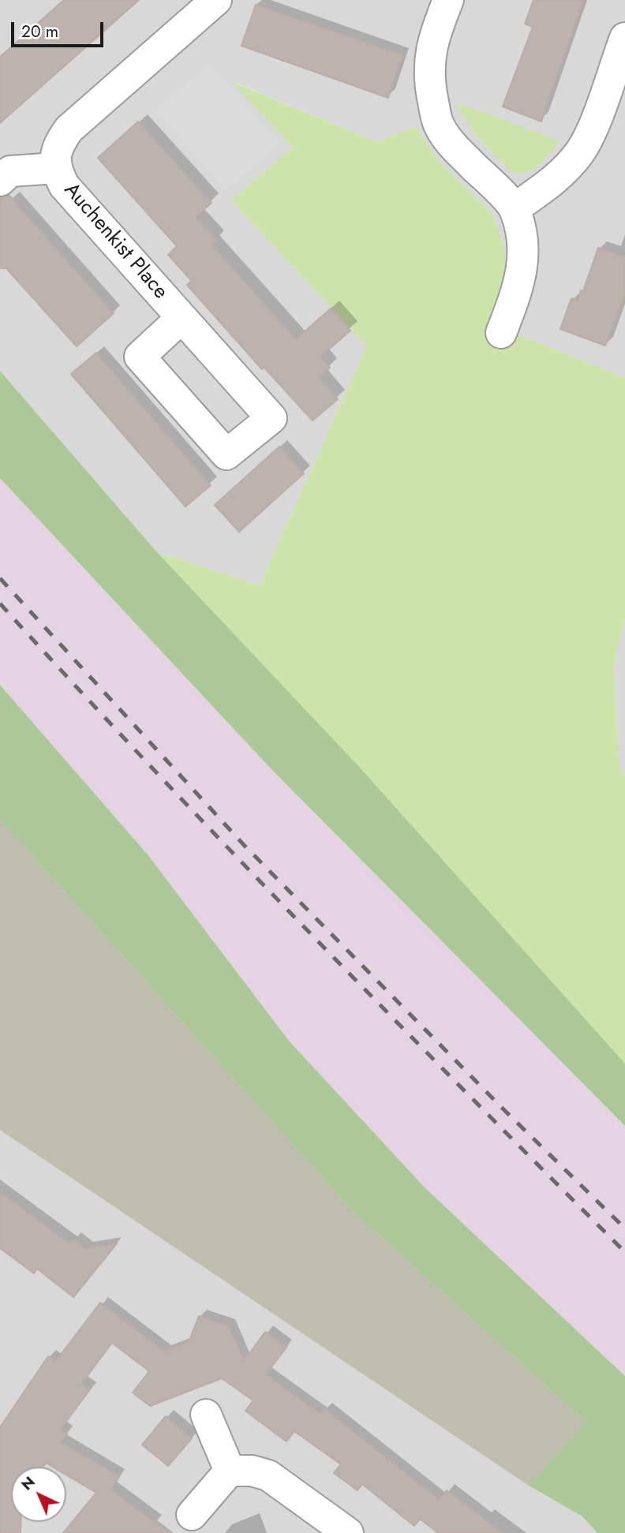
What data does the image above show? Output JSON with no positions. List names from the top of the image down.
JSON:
{
  "streets": {
    "street": ["Auchenkist Place"]
  },
  "scale_bar": "20 m",
  "north": "top left"
}
